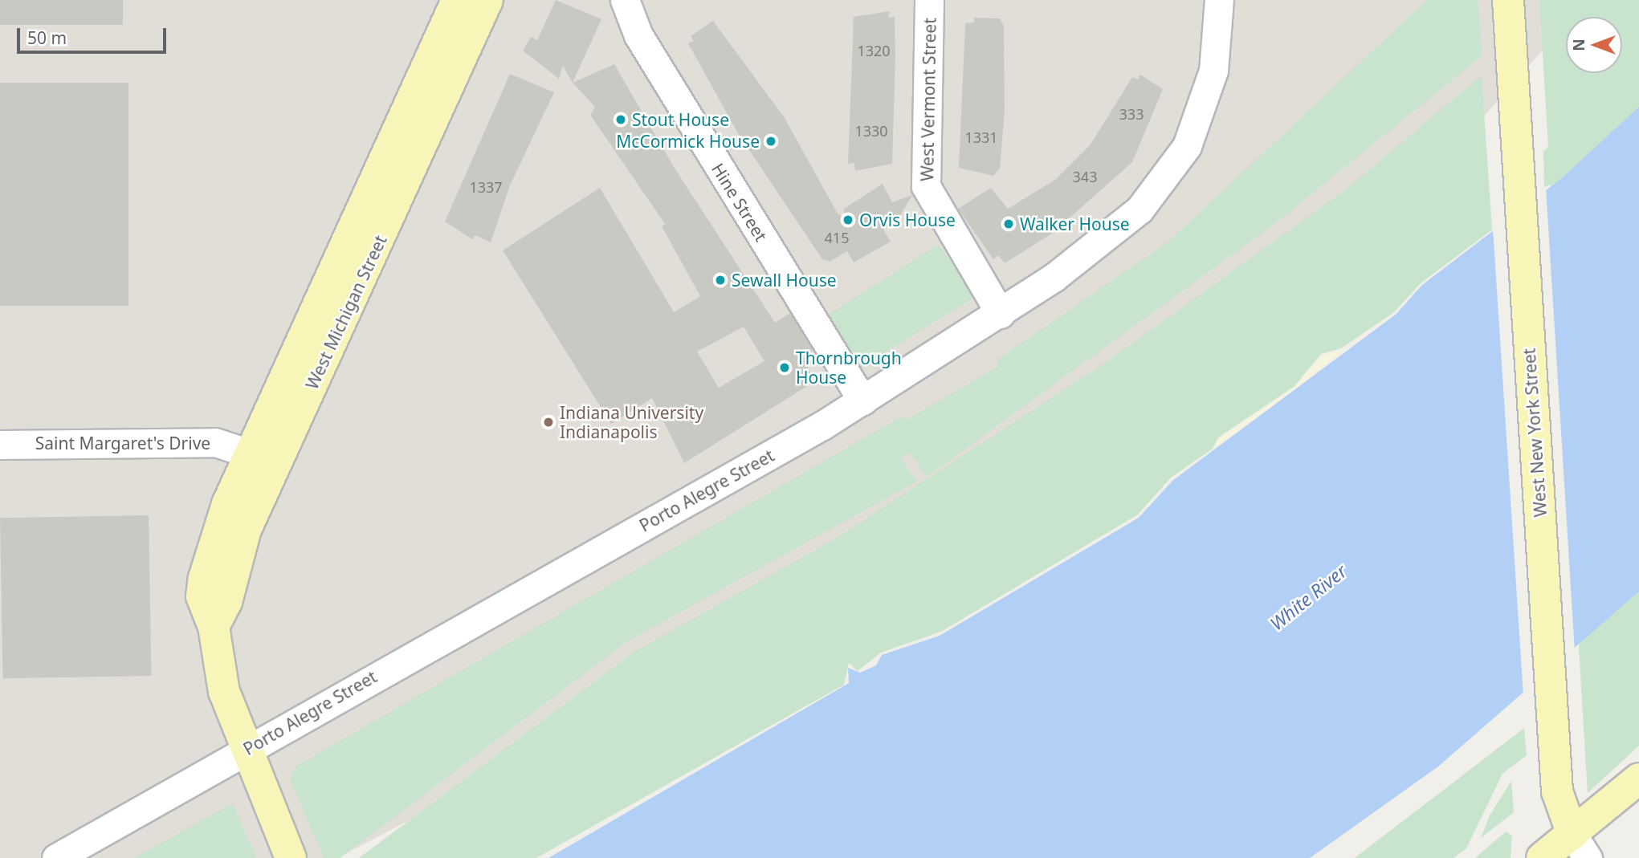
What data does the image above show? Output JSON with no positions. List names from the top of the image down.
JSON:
{
  "streets": {
    "main road": ["West Michigan Street", "West New York Street"],
    "street": [
      "West Vermont Street",
      "Hine Street",
      "Saint Margaret's Drive",
      "Porto Alegre Street"
    ]
  },
  "crossings": [
    ["West Vermont Street", "Porto Alegre Street"],
    ["Hine Street", "Porto Alegre Street"],
    ["West Michigan Street", "Saint Margaret's Drive"],
    ["West Michigan Street", "Porto Alegre Street"]
  ],
  "water": ["White River"],
  "places": [
    "Stout House",
    "McCormick House",
    "Orvis House",
    "Walker House",
    "Sewall House",
    "Thornbrough House",
    "Indiana University Indianapolis"
  ],
  "house_numbers": [
    "1320",
    "333",
    "1330",
    "1331",
    "343",
    "1337",
    "415"
  ],
  "scale_bar": "50 m",
  "north": "left"
}
